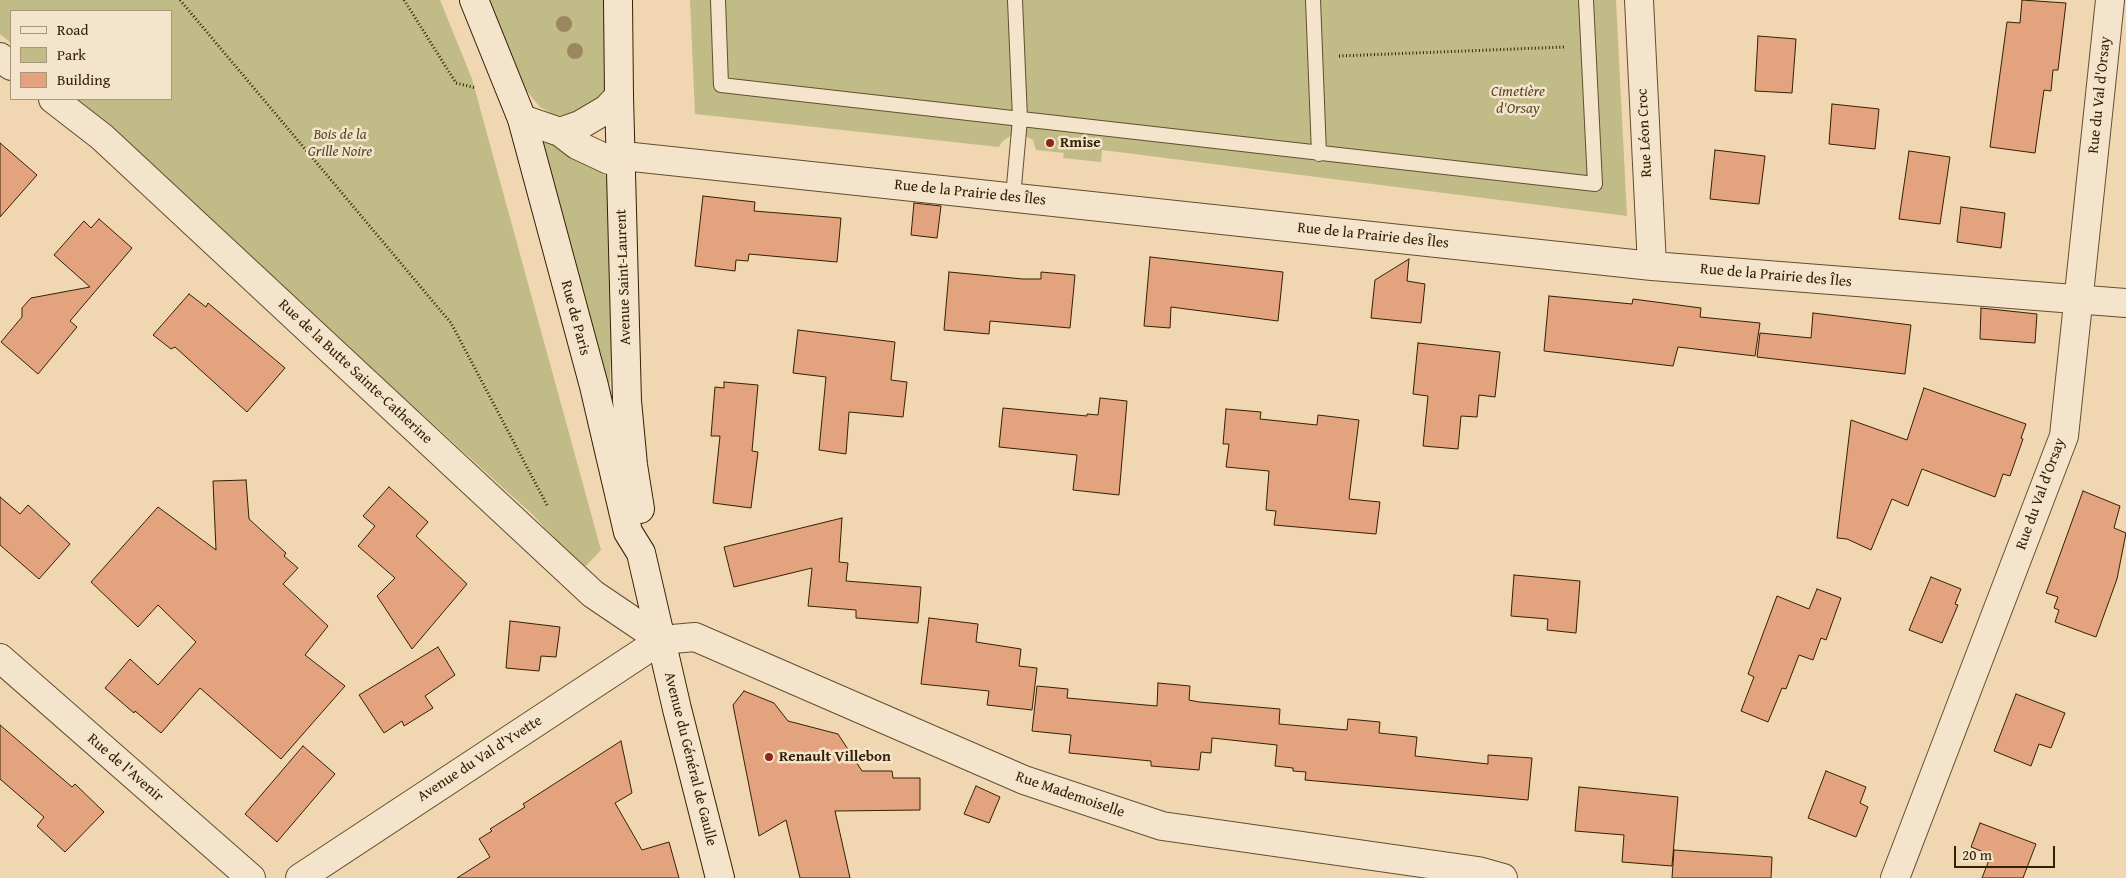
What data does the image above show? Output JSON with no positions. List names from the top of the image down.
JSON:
{
  "streets": {
    "street": [
      "Rue du Val d'Orsay",
      "Rue Léon Croc",
      "Rue de la Prairie des Îles",
      "Avenue Saint-Laurent",
      "Rue de Paris",
      "Rue de la Butte Sainte-Catherine",
      "Avenue du Val d'Yvette",
      "Avenue du Général de Gaulle",
      "Rue de l'Avenir",
      "Rue Mademoiselle"
    ]
  },
  "crossings": [
    ["Rue du Val d'Orsay", "Rue de la Prairie des Îles"],
    ["Rue Léon Croc", "Rue de la Prairie des Îles"],
    ["Rue de la Prairie des Îles", "Avenue Saint-Laurent"],
    ["Rue de la Prairie des Îles", "Rue de Paris"],
    ["Avenue Saint-Laurent", "Rue de Paris"],
    ["Rue de Paris", "Rue de la Butte Sainte-Catherine"],
    ["Rue de Paris", "Avenue du Val d'Yvette"],
    ["Rue de Paris", "Avenue du Général de Gaulle"],
    ["Rue de Paris", "Rue Mademoiselle"],
    ["Rue de la Butte Sainte-Catherine", "Avenue du Val d'Yvette"],
    ["Rue de la Butte Sainte-Catherine", "Avenue du Général de Gaulle"],
    ["Rue de la Butte Sainte-Catherine", "Rue Mademoiselle"],
    ["Avenue du Val d'Yvette", "Avenue du Général de Gaulle"],
    ["Avenue du Val d'Yvette", "Rue Mademoiselle"],
    ["Avenue du Général de Gaulle", "Rue Mademoiselle"]
  ],
  "parks": ["Cimetière d'Orsay", "Bois de la Grille Noire"],
  "places": ["Rmise", "Renault Villebon"],
  "legend": ["Road", "Park", "Building"],
  "scale_bar": "20 m"
}
